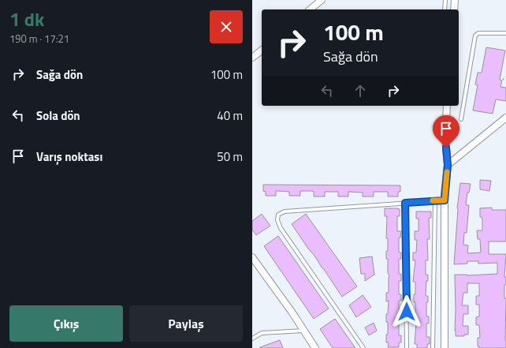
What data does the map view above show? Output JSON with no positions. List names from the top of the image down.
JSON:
{
  "page": {
    "heading": ["1 dk", "190 m · 17:21"],
    "turn": ["100 m", "Sağa dön"],
    "list": [
      {
        "name": "Sağa dön",
        "value": "100 m"
      },
      {
        "name": "Sola dön",
        "value": "40 m"
      },
      {
        "name": "Varış noktası",
        "value": "50 m"
      }
    ],
    "buttons": ["Çıkış", "Paylaş"]
  }
}
